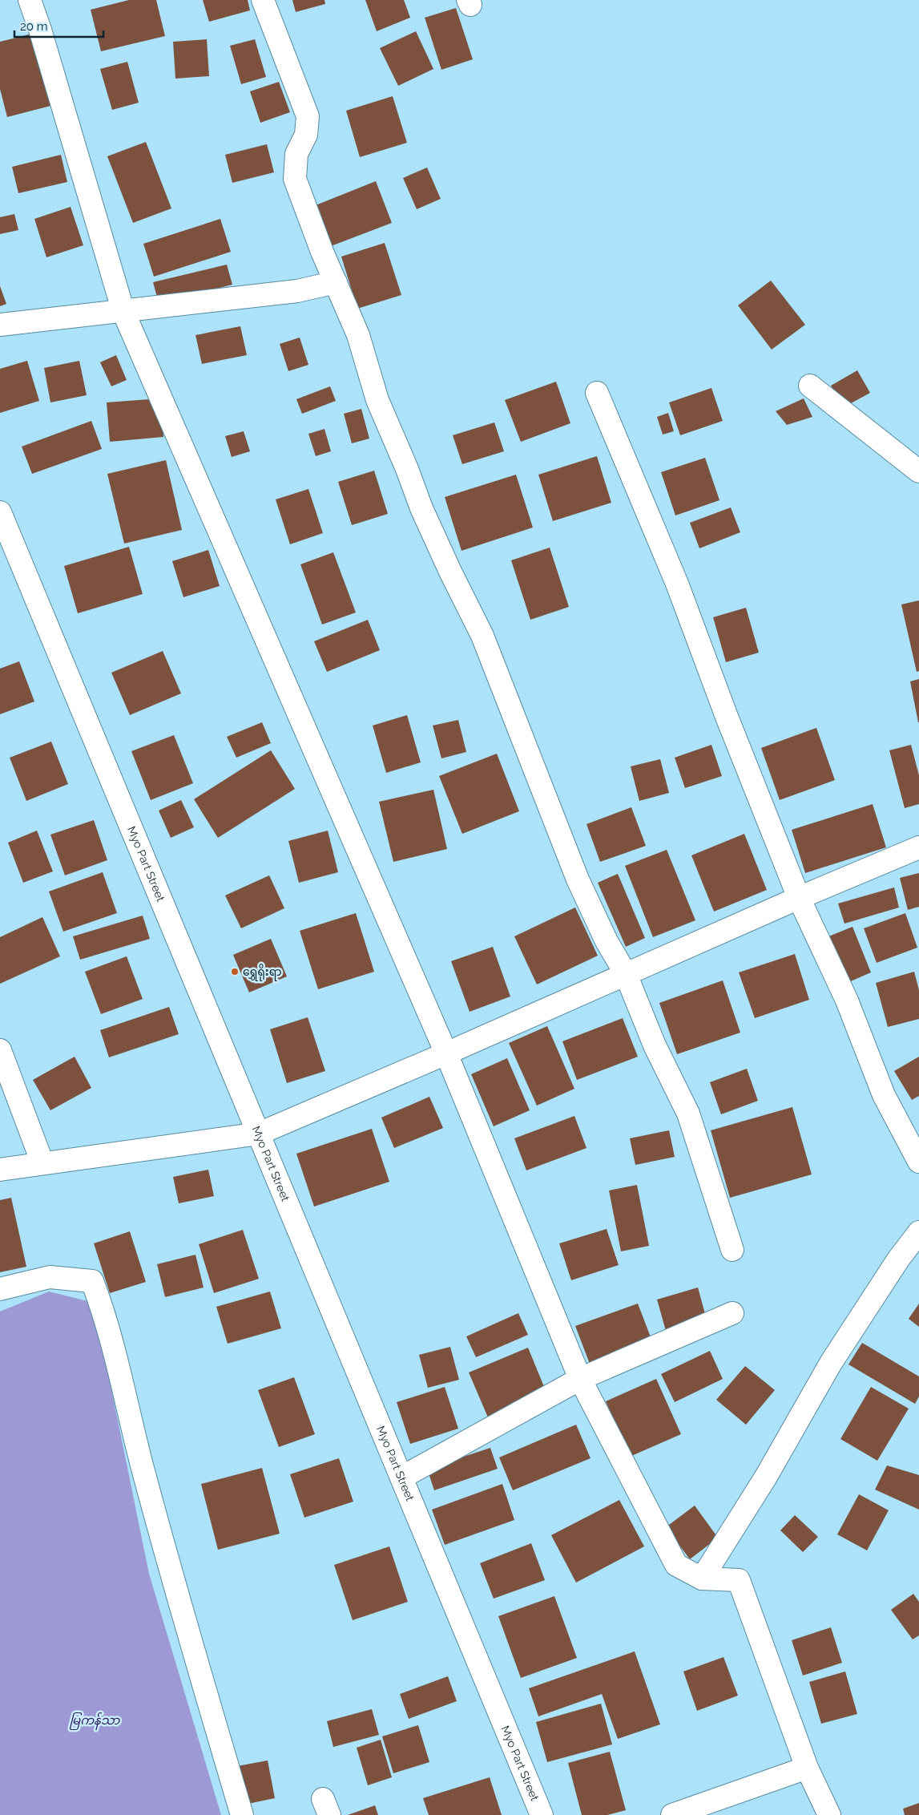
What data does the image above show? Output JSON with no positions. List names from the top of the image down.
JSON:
{
  "streets": {
    "street": ["Myo Part Street"]
  },
  "water": ["မြကန်သာ"],
  "places": ["ရွှေရိုးရာ"],
  "scale_bar": "20 m"
}
